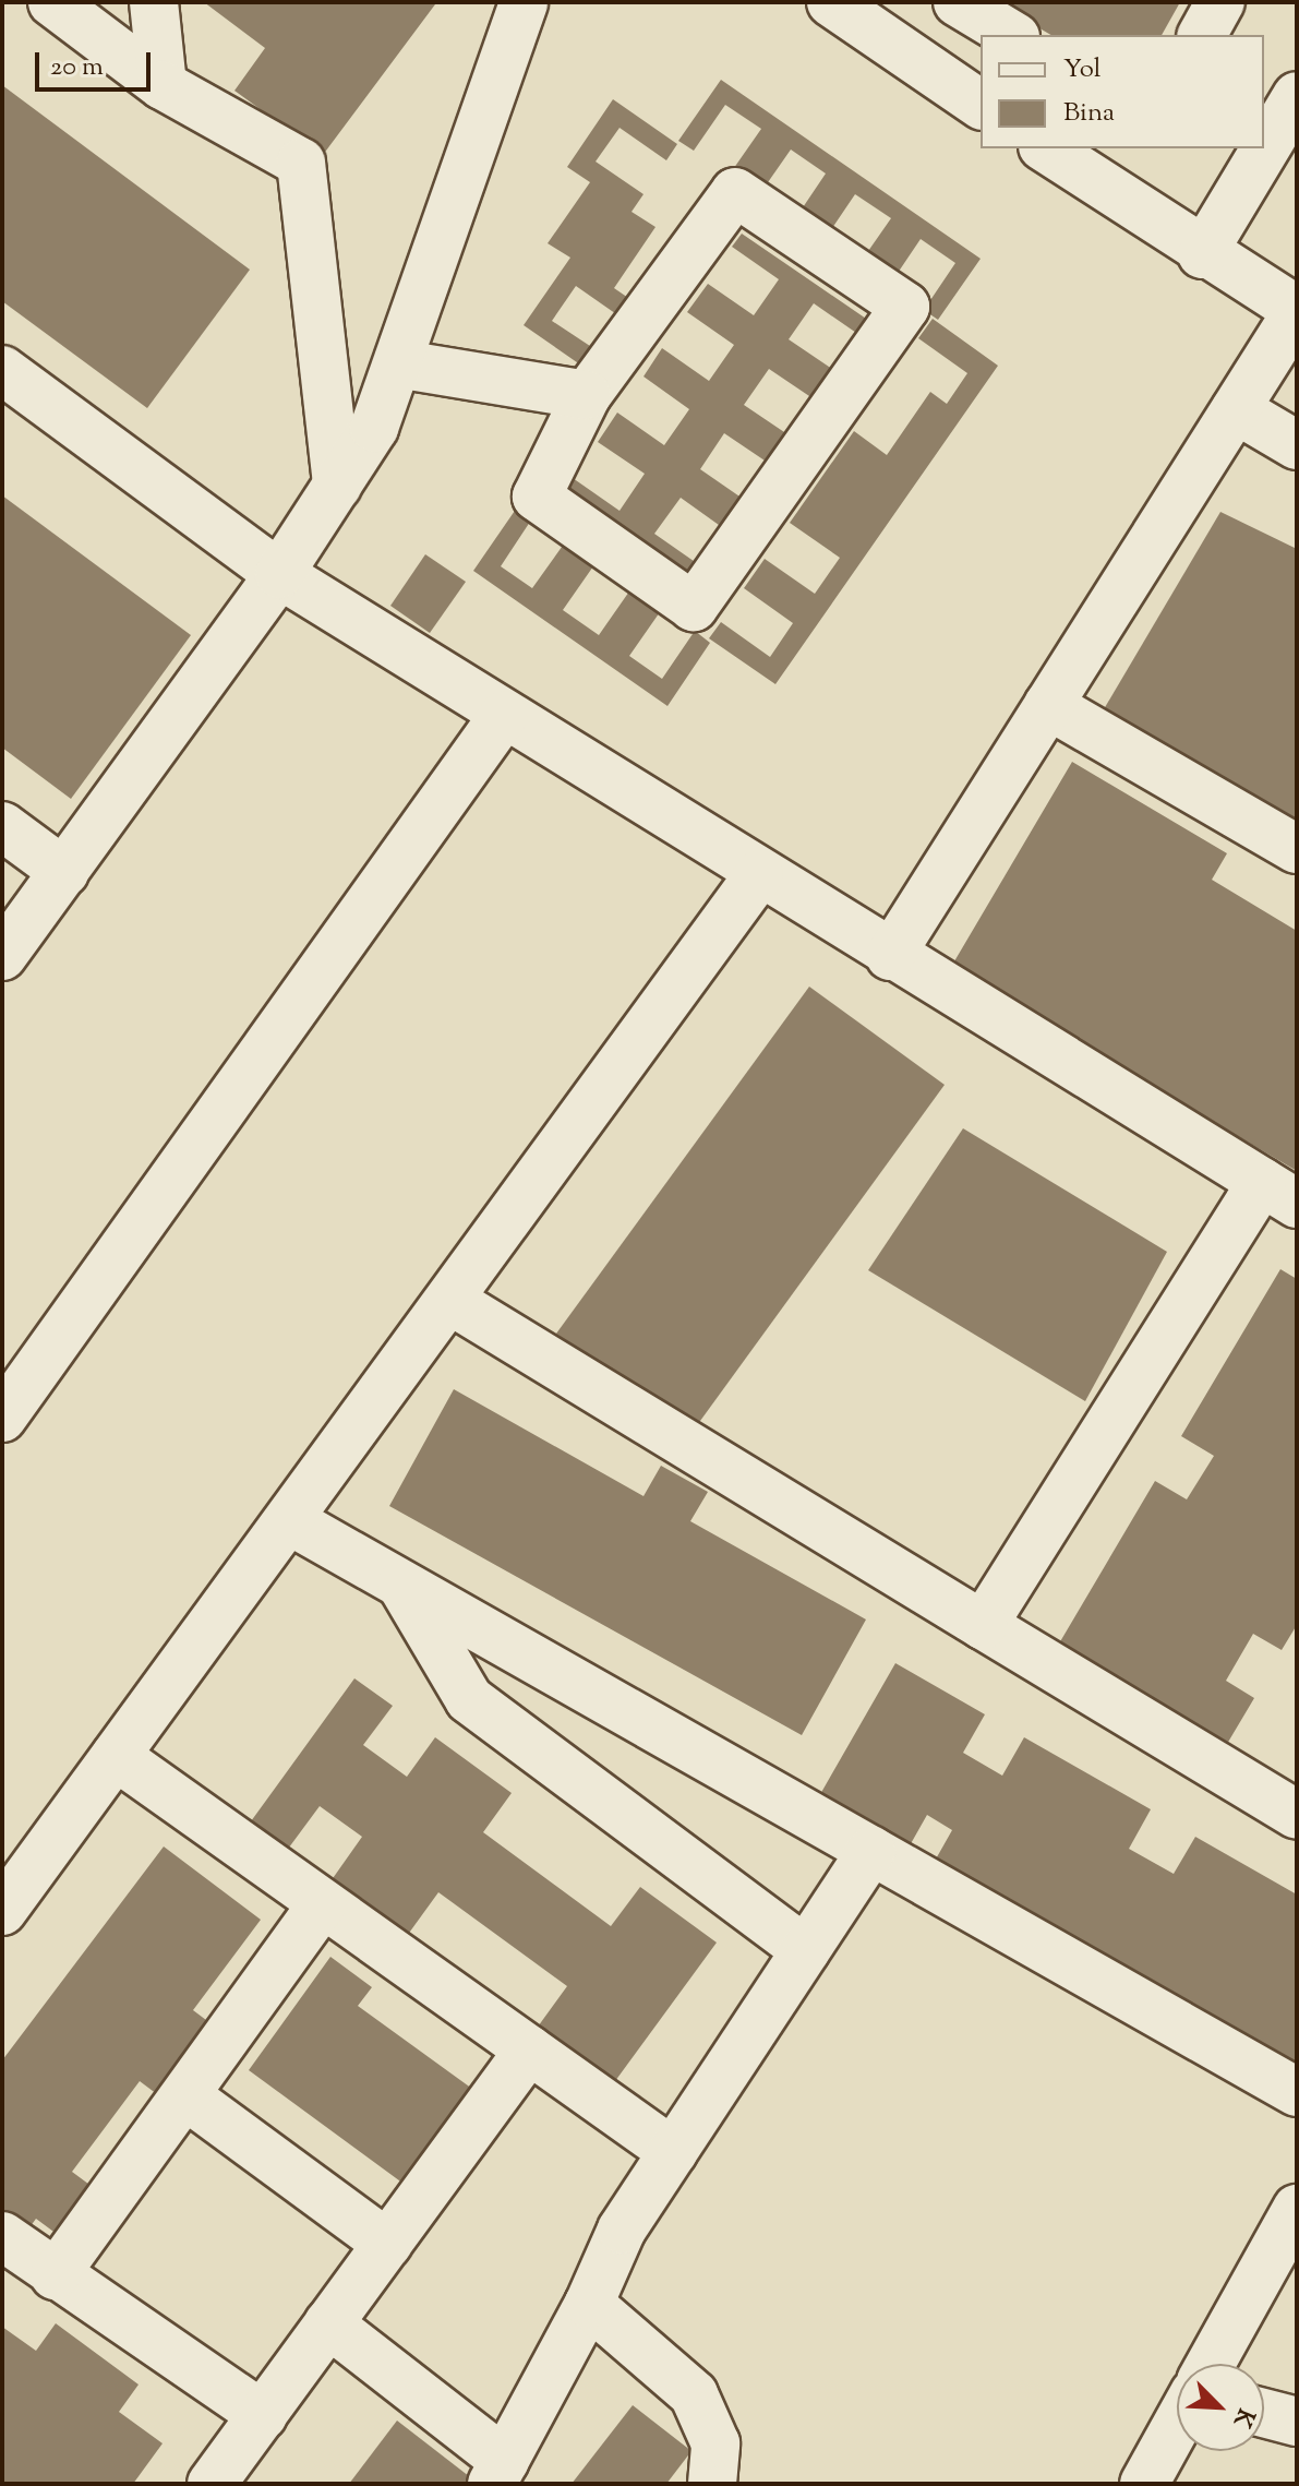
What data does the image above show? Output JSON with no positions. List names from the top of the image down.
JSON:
{
  "legend": ["Yol", "Bina"],
  "scale_bar": "20 m",
  "north": "bottom right"
}
